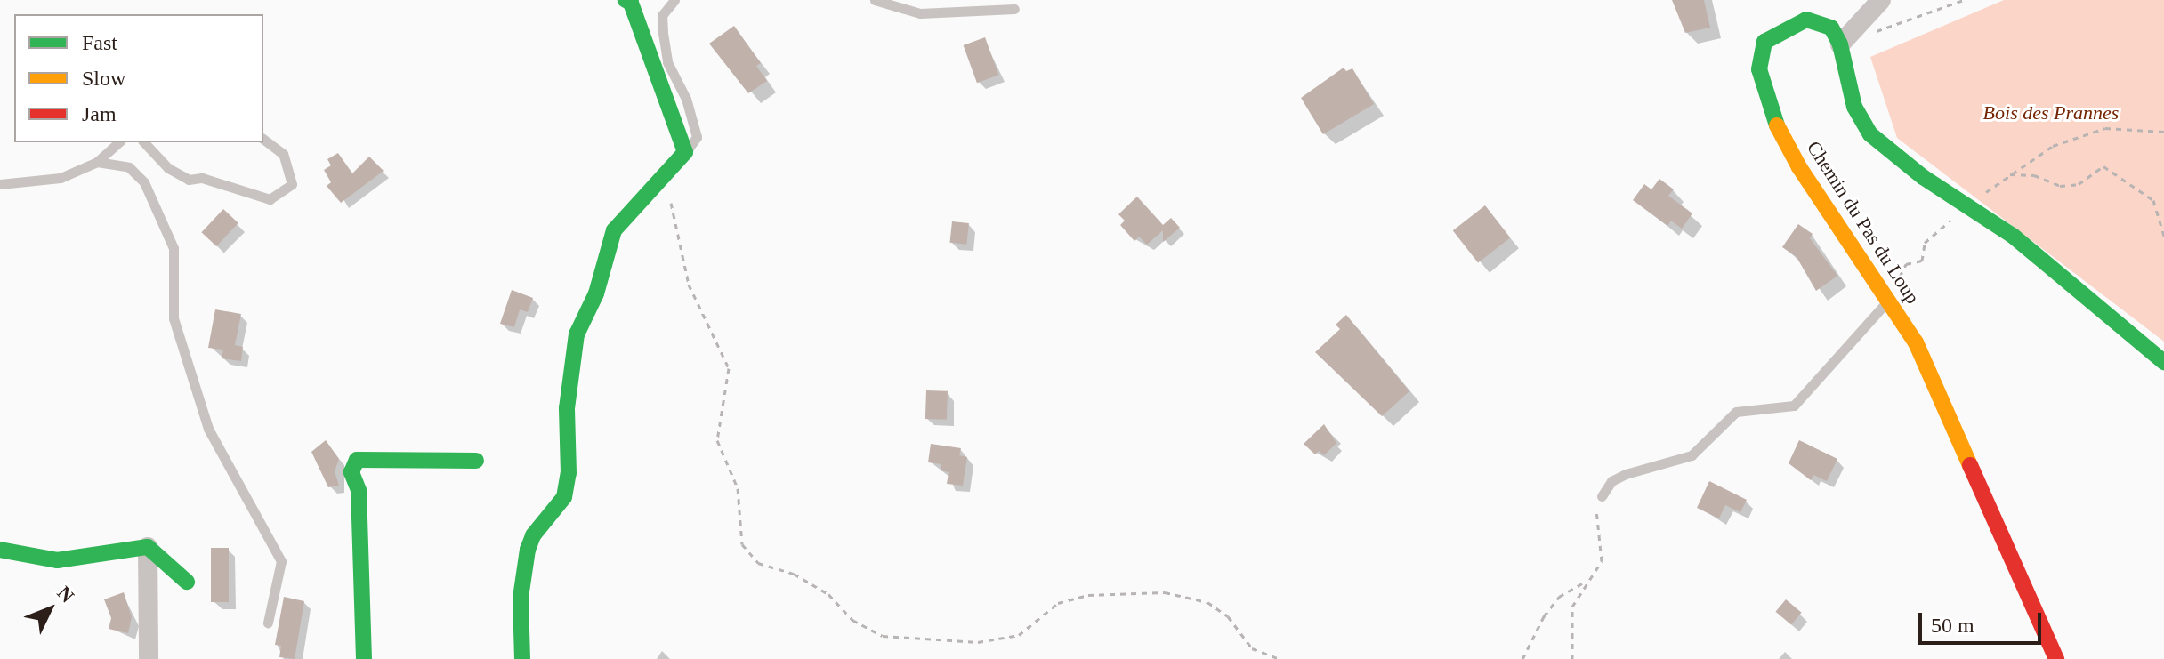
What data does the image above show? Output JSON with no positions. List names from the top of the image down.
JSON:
{
  "streets": {
    "street": ["Chemin du Pas du Loup"]
  },
  "parks": ["Bois des Prannes"],
  "legend": ["Fast", "Slow", "Jam"],
  "scale_bar": "50 m",
  "north": "top right"
}
